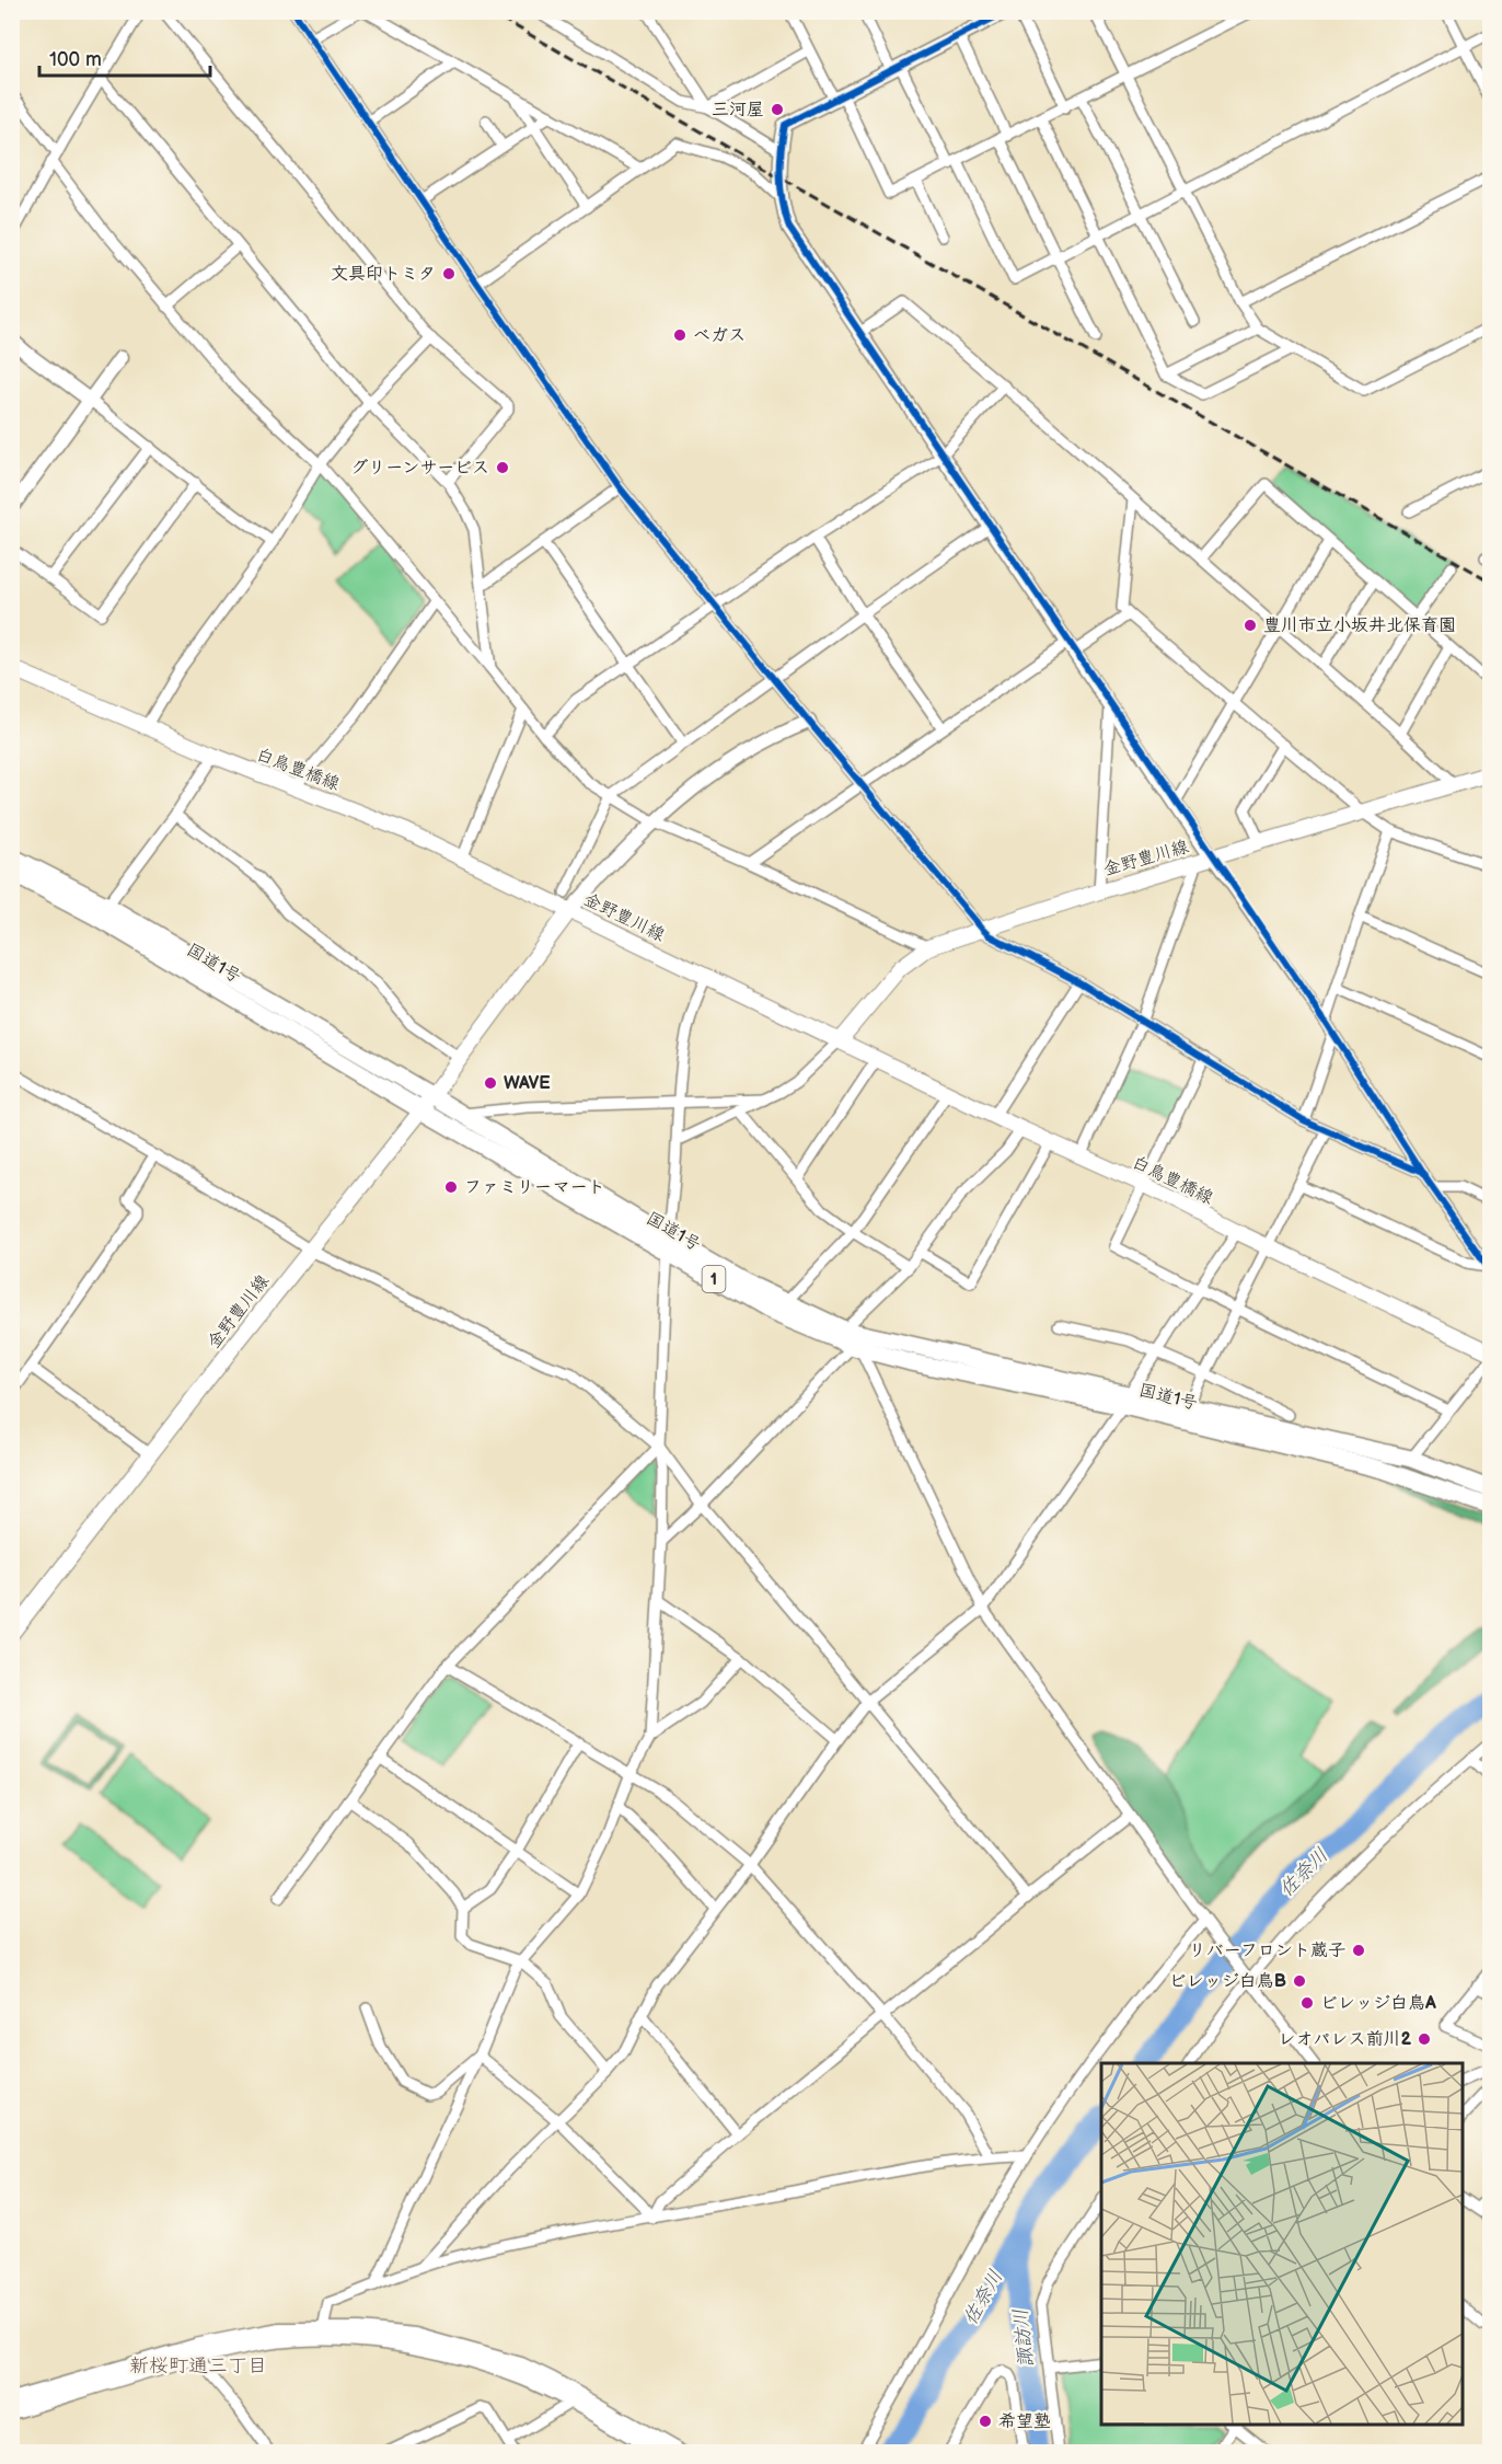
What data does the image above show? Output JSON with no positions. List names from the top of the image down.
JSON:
{
  "streets": {
    "highway": ["国道1号", "1"],
    "main road": ["白鳥豊橋線", "金野豊川線"]
  },
  "crossings": [
    ["白鳥豊橋線", "金野豊川線"],
    ["金野豊川線", "国道1号"]
  ],
  "districts": ["新桜町通三丁目"],
  "water": ["佐奈川", "諏訪川"],
  "places": [
    "三河屋",
    "文具印トミタ",
    "ベガス",
    "グリーンサービス",
    "豊川市立小坂井北保育園",
    "WAVE",
    "ファミリーマート",
    "リバーフロント蔵子",
    "ビレッジ白鳥B",
    "ビレッジ白鳥A",
    "レオパレス前川2",
    "希望塾"
  ],
  "scale_bar": "100 m"
}
